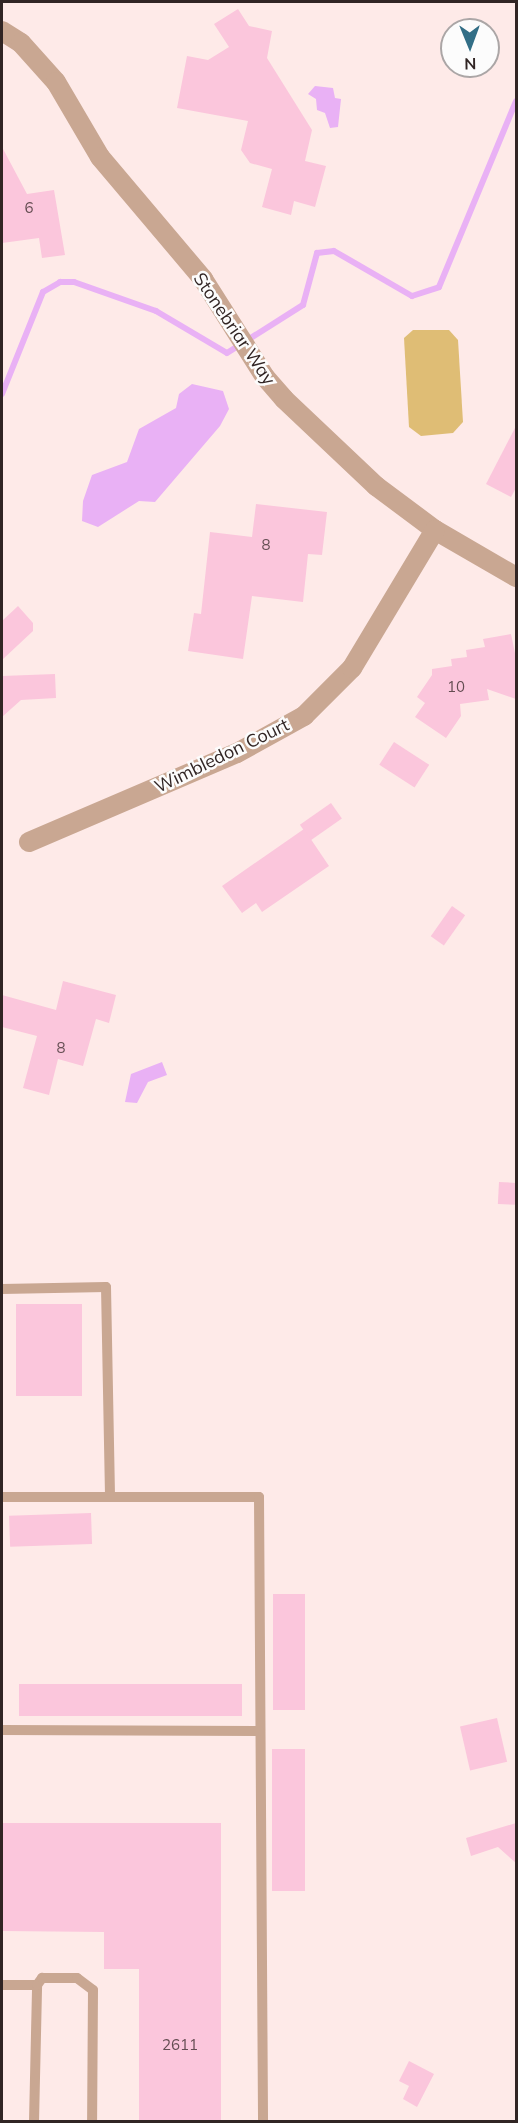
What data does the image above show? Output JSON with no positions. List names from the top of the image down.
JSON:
{
  "streets": {
    "street": ["Stonebriar Way", "Wimbledon Court"]
  },
  "crossings": [
    ["Stonebriar Way", "Wimbledon Court"]
  ],
  "house_numbers": [
    "6",
    "8",
    "10",
    "8",
    "2611"
  ],
  "north": "bottom"
}
